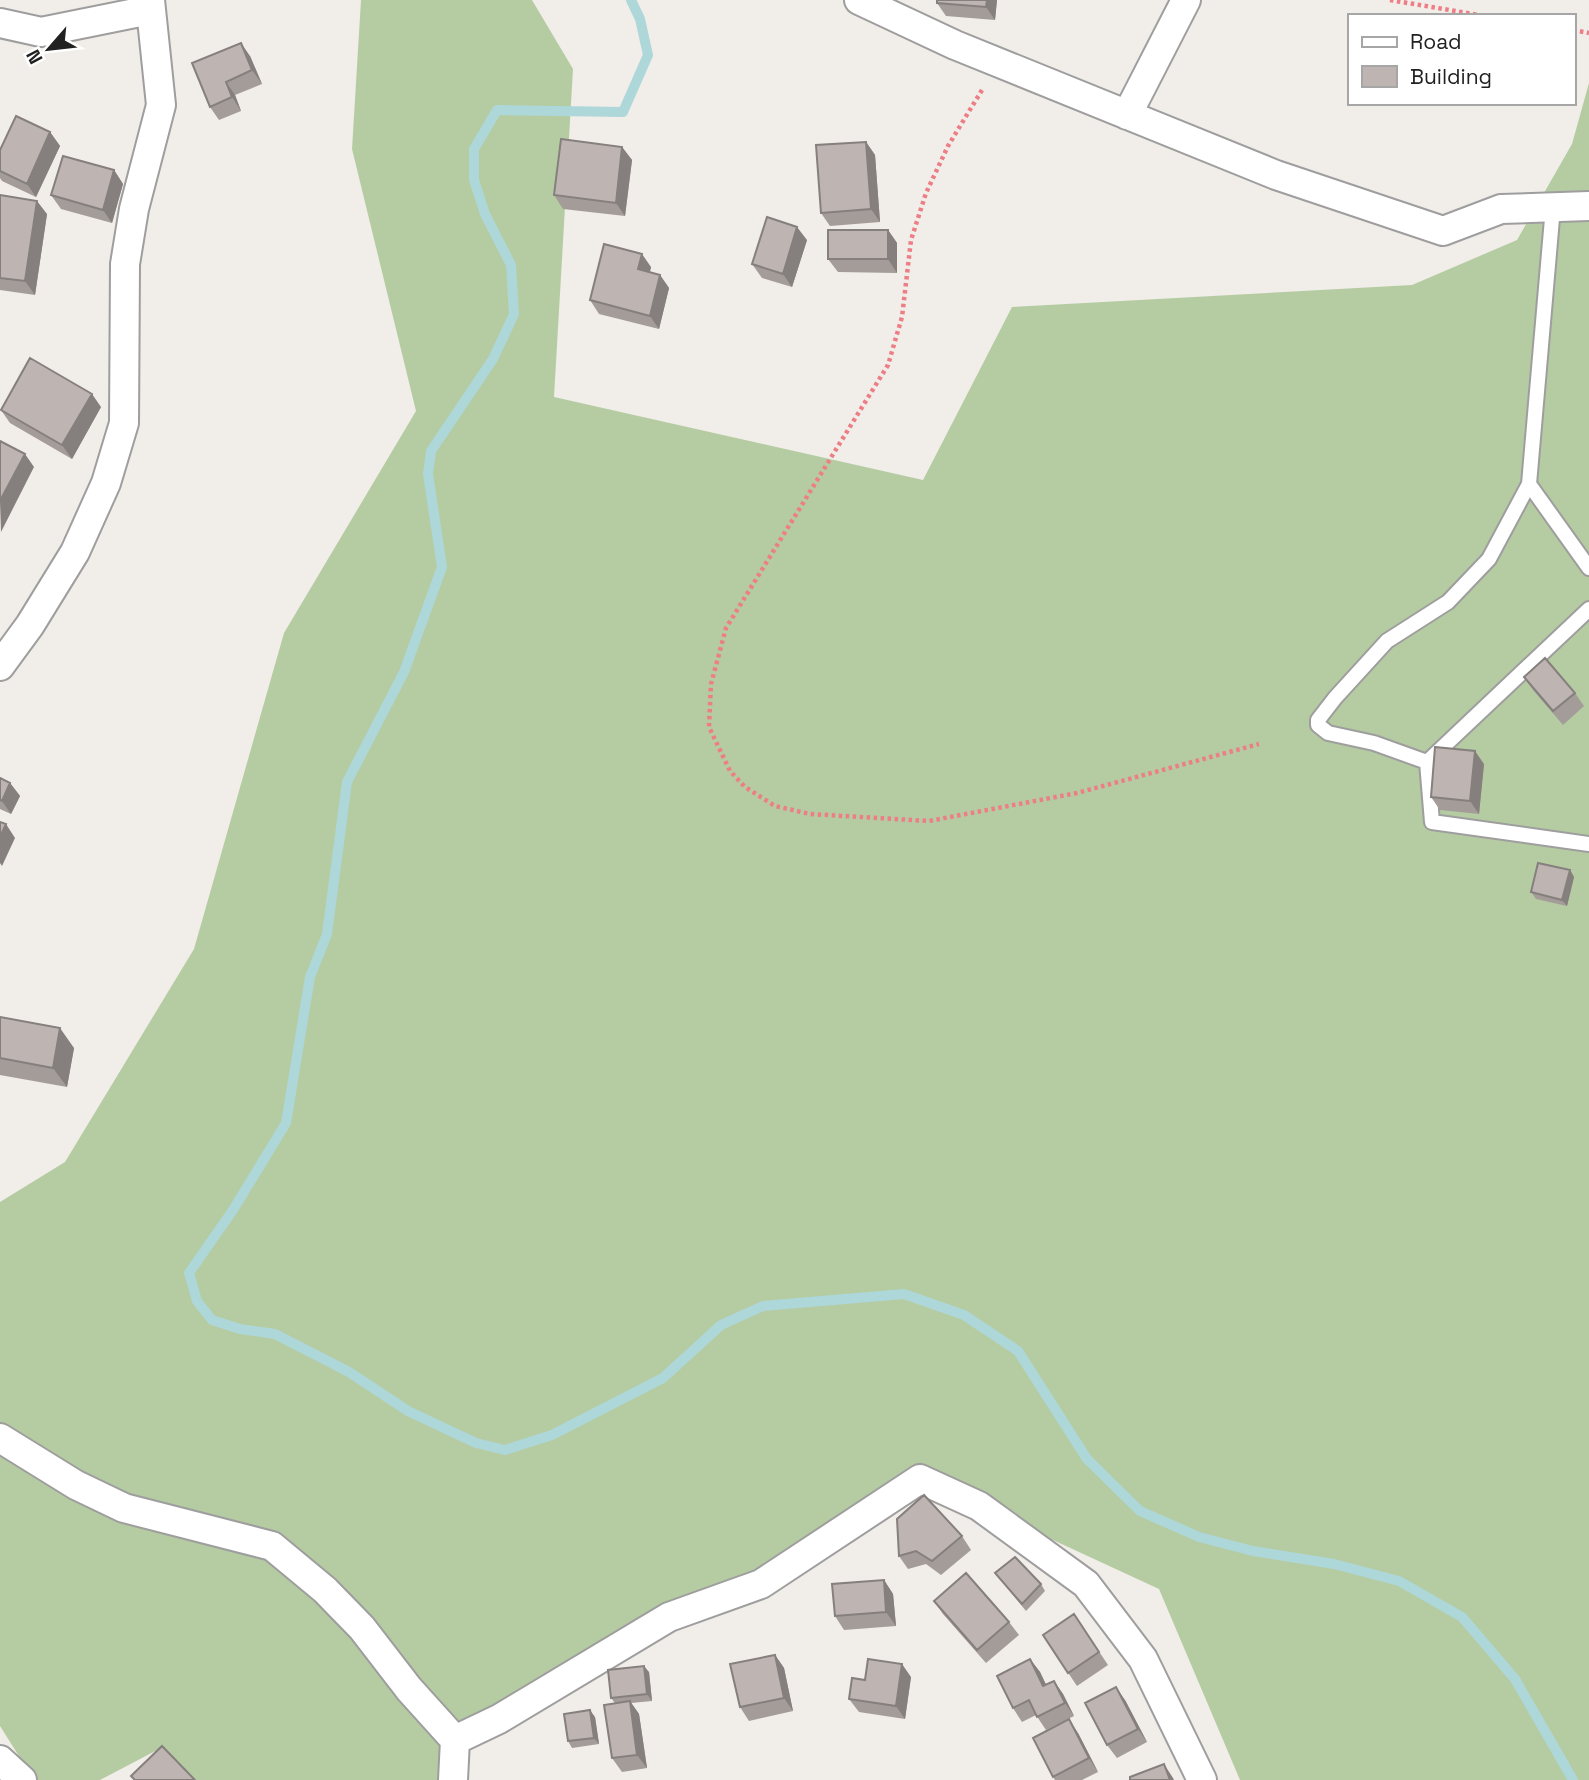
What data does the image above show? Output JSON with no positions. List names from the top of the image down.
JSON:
{
  "legend": ["Road", "Building"],
  "north": "bottom left"
}
